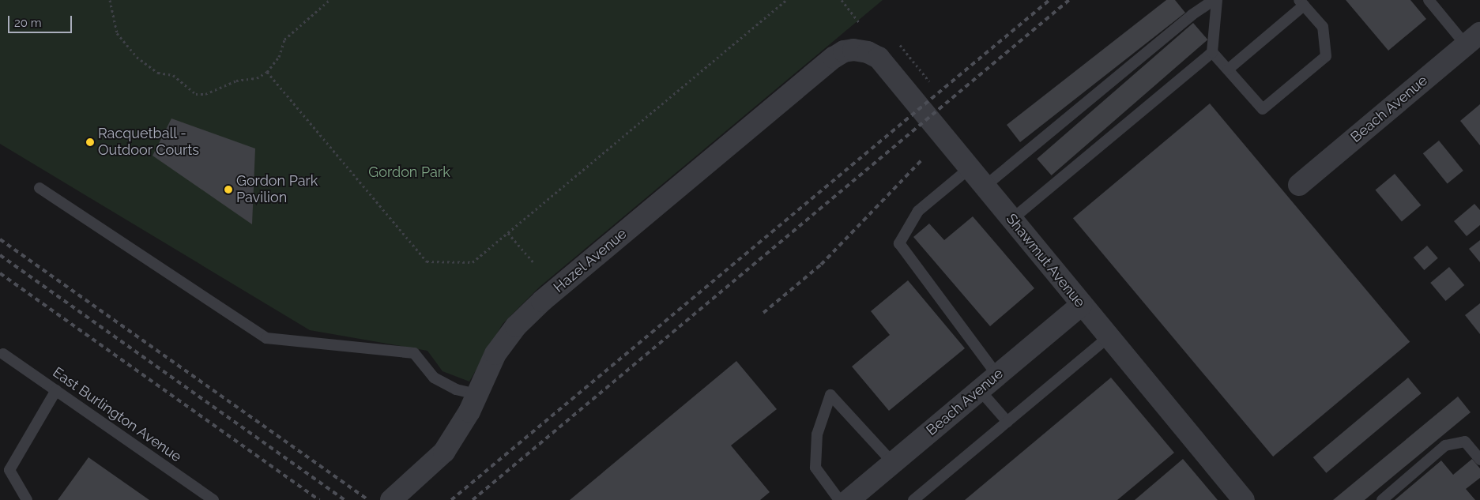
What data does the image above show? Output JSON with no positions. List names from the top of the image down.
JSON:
{
  "streets": {
    "street": ["Beach Avenue", "Hazel Avenue", "Shawmut Avenue"],
    "lane": ["East Burlington Avenue"]
  },
  "crossings": [
    ["Beach Avenue", "Shawmut Avenue"],
    ["Hazel Avenue", "Shawmut Avenue"]
  ],
  "parks": ["Gordon Park"],
  "places": ["Racquetball - Outdoor Courts", "Gordon Park Pavilion"],
  "scale_bar": "20 m"
}
